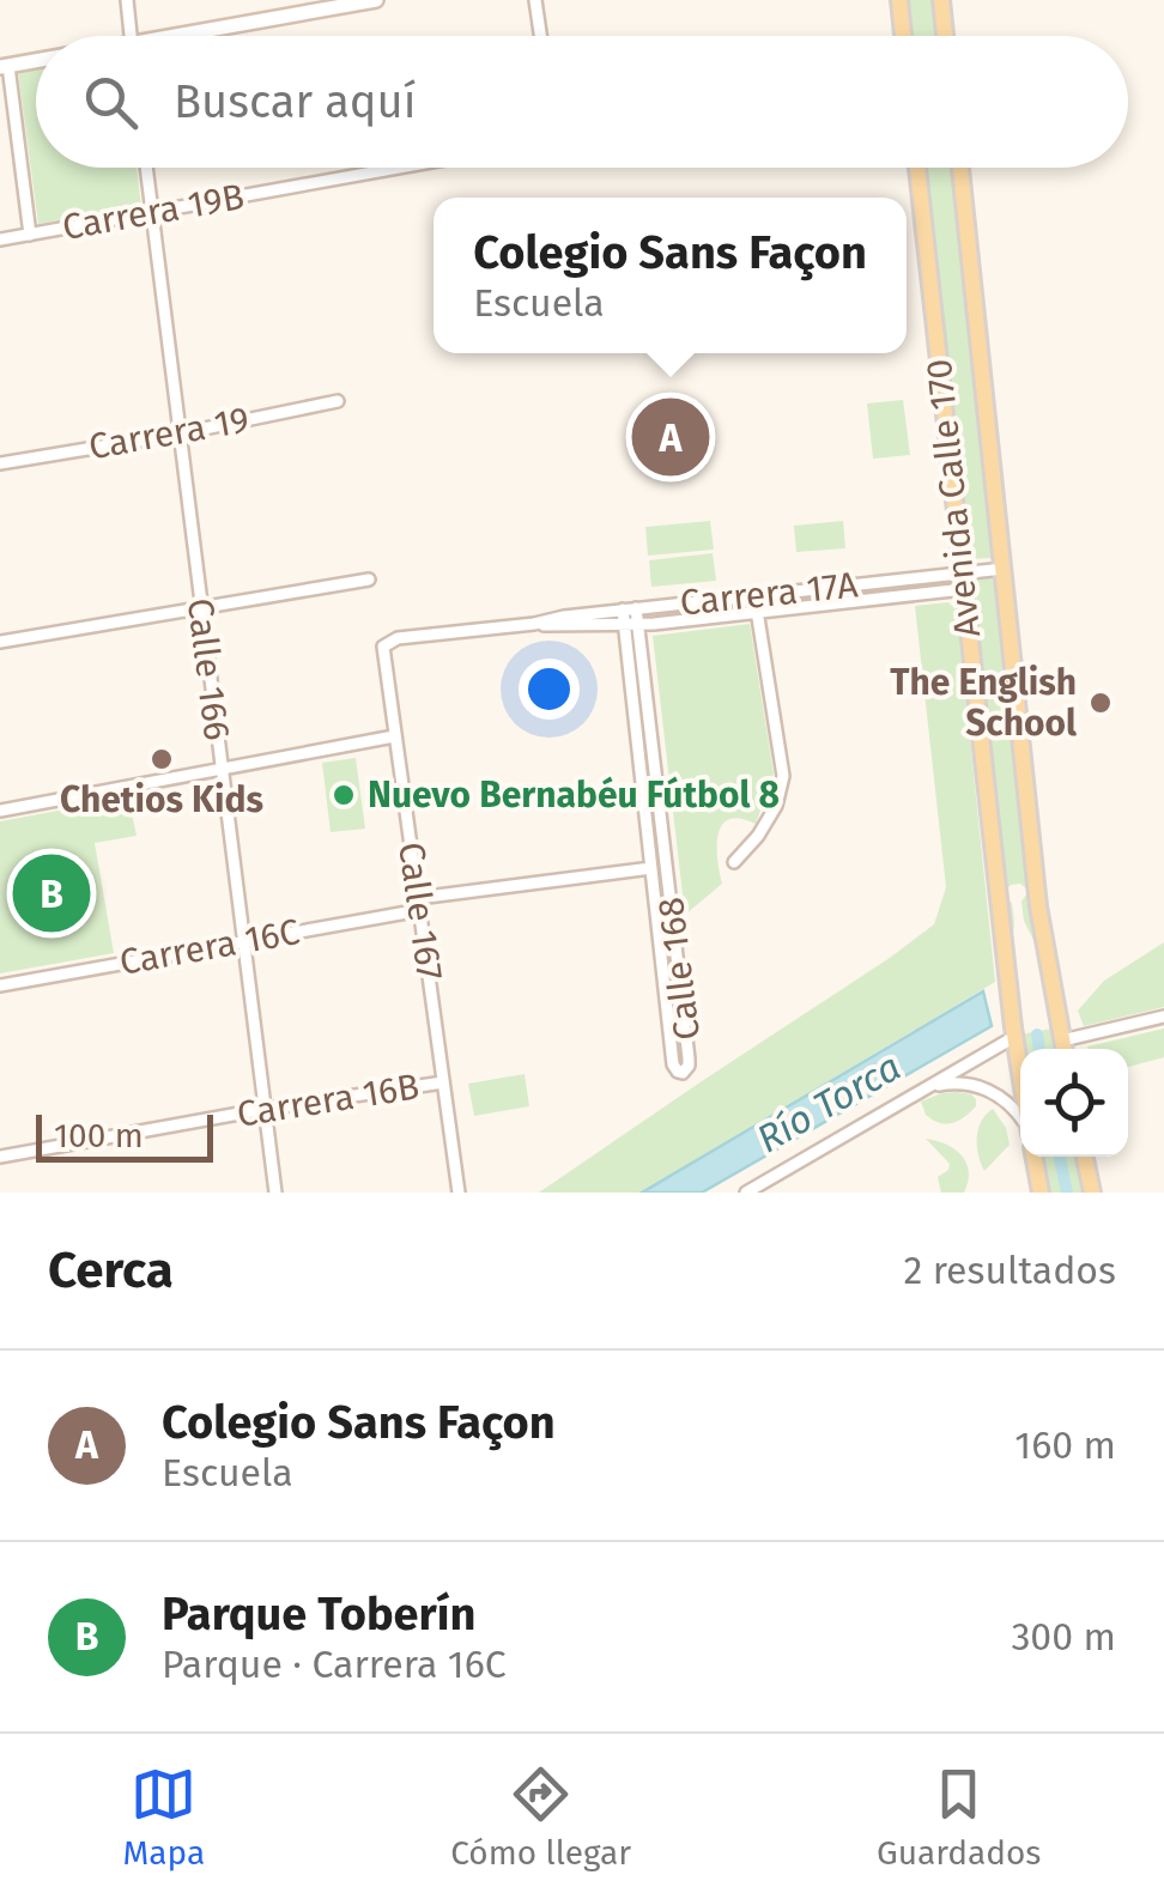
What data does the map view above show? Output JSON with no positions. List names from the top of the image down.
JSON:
{
  "streets": {
    "main road": ["Avenida Calle 170"],
    "street": [
      "Carrera 19B",
      "Carrera 19",
      "Carrera 17A",
      "Calle 166",
      "Calle 167",
      "Carrera 16C",
      "Calle 168",
      "Carrera 16B"
    ]
  },
  "crossings": [
    ["Carrera 19B", "Calle 166"],
    ["Carrera 19", "Calle 166"],
    ["Avenida Calle 170", "Carrera 17A"],
    ["Carrera 17A", "Calle 167"],
    ["Carrera 17A", "Calle 168"],
    ["Calle 166", "Carrera 16C"],
    ["Calle 166", "Carrera 16B"],
    ["Calle 167", "Carrera 16C"],
    ["Calle 167", "Carrera 16B"],
    ["Carrera 16C", "Calle 168"]
  ],
  "water": ["Río Torca"],
  "places": ["The English School", "Chetios Kids", "Nuevo Bernabéu Fútbol 8"],
  "scale_bar": "100 m",
  "page": {
    "search": "Buscar aquí",
    "popup": ["Colegio Sans Façon", "Escuela"],
    "pins": ["A", "B"],
    "scale": "100 m",
    "heading": ["Cerca", "2 resultados"],
    "list": [
      {
        "mark": "A",
        "name": "Colegio Sans Façon",
        "note": "Escuela",
        "value": "160 m"
      },
      {
        "mark": "B",
        "name": "Parque Toberín",
        "note": "Parque · Carrera 16C",
        "value": "300 m"
      }
    ],
    "nav": ["Mapa", "Cómo llegar", "Guardados"]
  }
}
